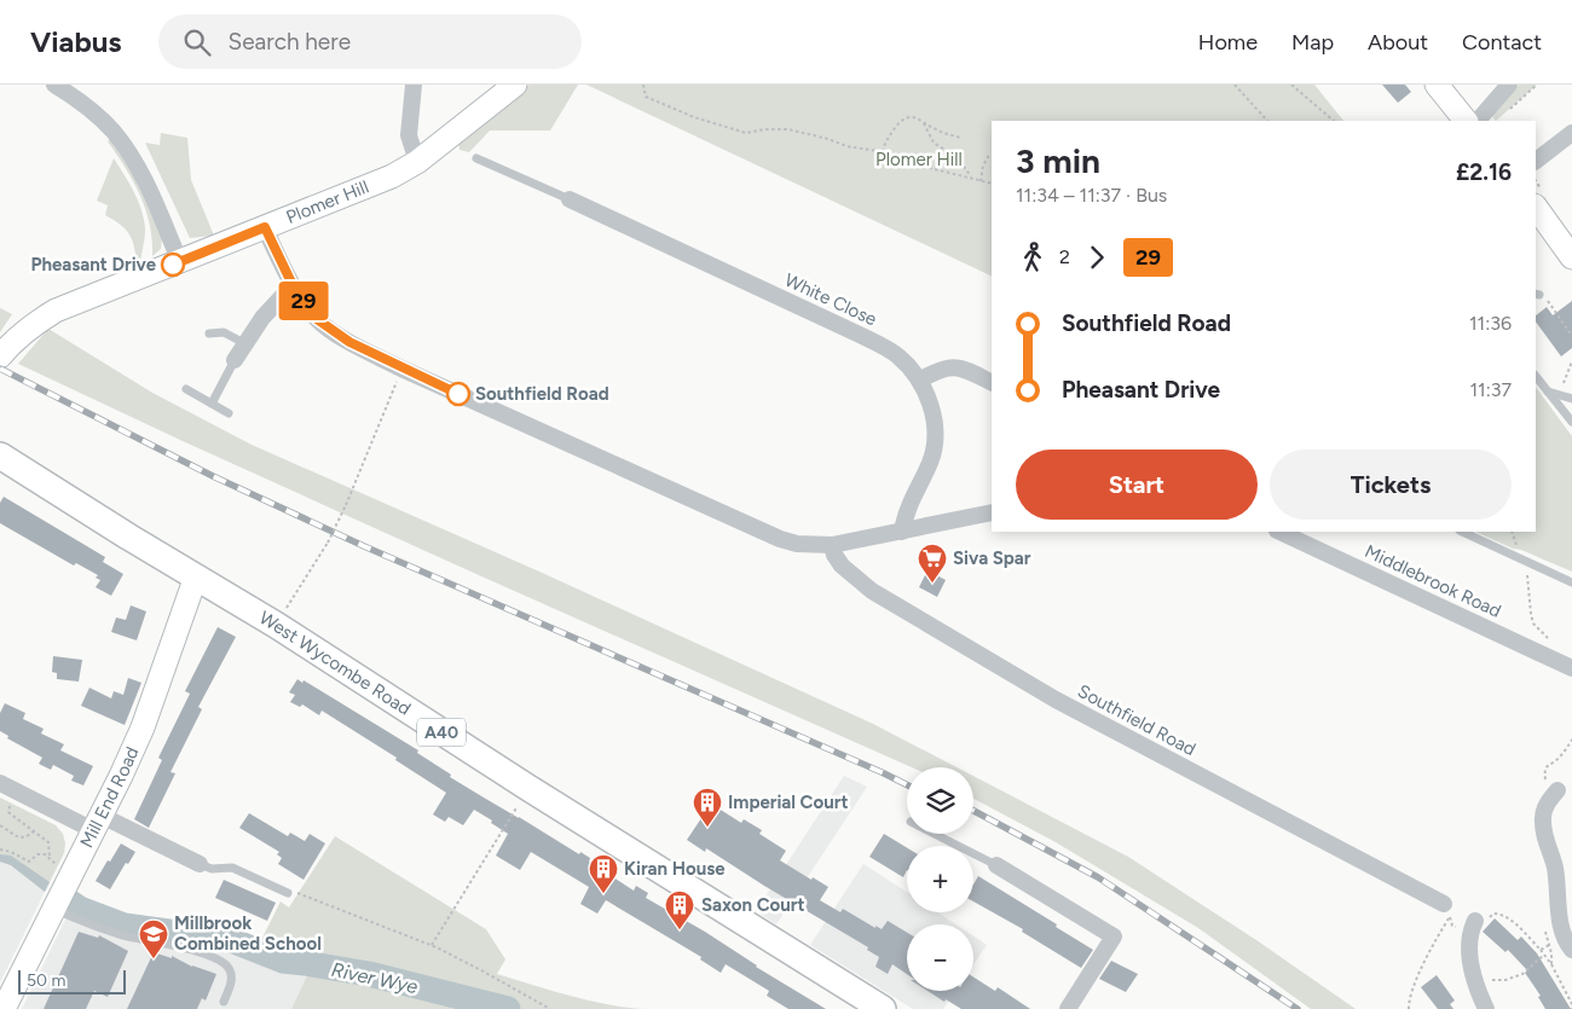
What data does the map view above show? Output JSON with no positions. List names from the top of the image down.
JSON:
{
  "streets": {
    "main road": ["West Wycombe Road", "A40"],
    "street": [
      "Plomer Hill",
      "White Close",
      "Middlebrook Road",
      "Southfield Road",
      "Mill End Road"
    ]
  },
  "crossings": [
    ["West Wycombe Road", "Mill End Road"]
  ],
  "water": ["River Wye"],
  "parks": ["Plomer Hill"],
  "places": {
    "other": ["Pheasant Drive", "Southfield Road"],
    "supermarket": ["Siva Spar"],
    "building": ["Imperial Court", "Kiran House", "Saxon Court"],
    "school or university": ["Millbrook Combined School"]
  },
  "lines": ["bus line 29"],
  "scale_bar": "50 m",
  "page": {
    "header": "Viabus",
    "search": "Search here",
    "nav": [
      "Home",
      "Map",
      "About",
      "Contact"
    ],
    "on_map": "29",
    "heading": ["3 min", "11:34 – 11:37 · Bus", "£2.16"],
    "legs": ["2", "29"],
    "list": [
      {
        "name": "Southfield Road",
        "value": "11:36"
      },
      {
        "name": "Pheasant Drive",
        "value": "11:37"
      }
    ],
    "buttons": ["Start", "Tickets"],
    "map_buttons": ["+", "−"],
    "scale": "50 m"
  }
}
